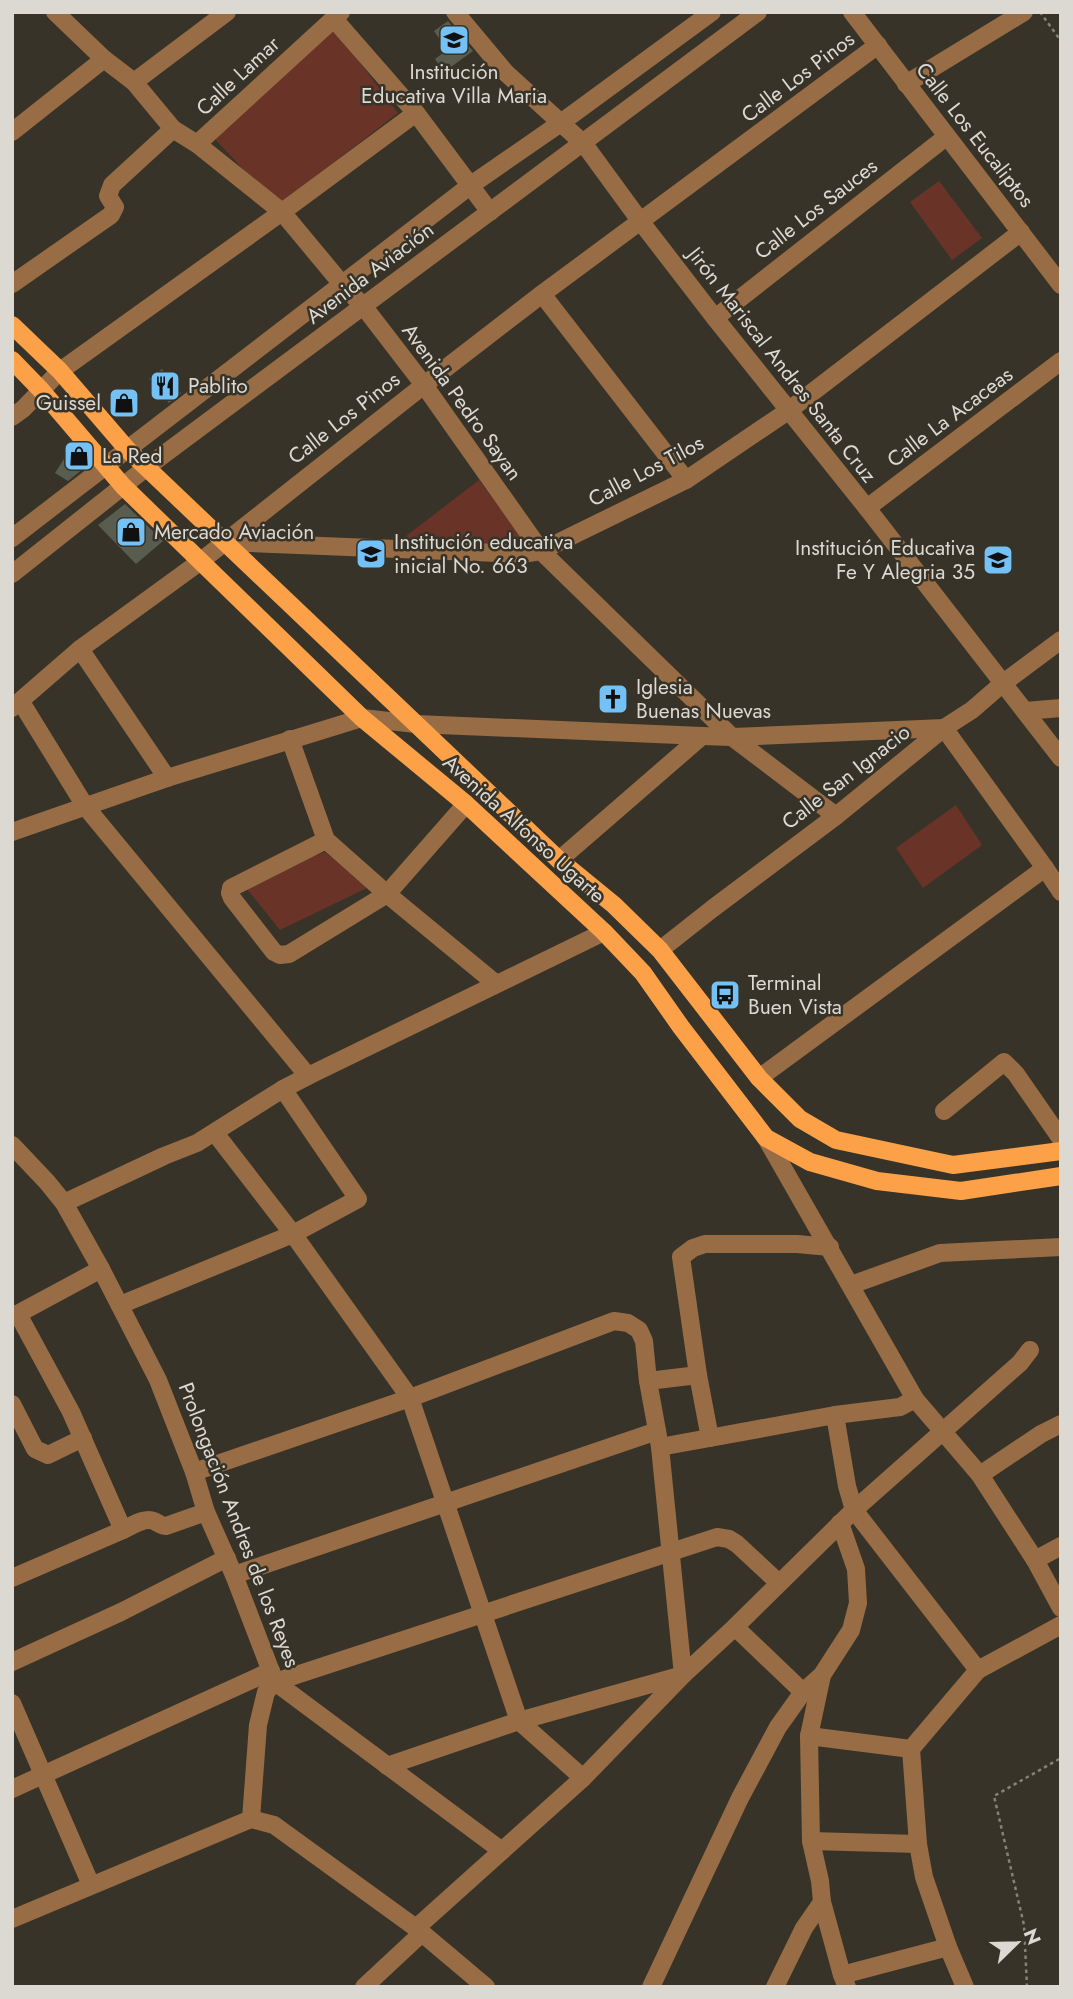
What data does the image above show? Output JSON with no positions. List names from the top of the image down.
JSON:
{
  "streets": {
    "main road": ["Avenida Alfonso Ugarte"],
    "street": [
      "Calle Lamar",
      "Calle Los Pinos",
      "Calle Los Eucaliptos",
      "Calle Los Sauces",
      "Avenida Aviación",
      "Jirón Mariscal Andres Santa Cruz",
      "Avenida Pedro Sayan",
      "Calle La Acaceas",
      "Calle Los Tilos",
      "Calle San Ignacio",
      "Prolongación Andres de los Reyes"
    ]
  },
  "crossings": [
    ["Calle Lamar", "Avenida Pedro Sayan"],
    ["Calle Los Pinos", "Calle Los Eucaliptos"],
    ["Calle Los Pinos", "Jirón Mariscal Andres Santa Cruz"],
    ["Calle Los Pinos", "Avenida Pedro Sayan"],
    ["Calle Los Pinos", "Calle Los Tilos"],
    ["Calle Los Pinos", "Avenida Alfonso Ugarte"],
    ["Calle Los Eucaliptos", "Calle Los Sauces"],
    ["Calle Los Eucaliptos", "Calle Los Tilos"],
    ["Calle Los Sauces", "Jirón Mariscal Andres Santa Cruz"],
    ["Avenida Aviación", "Jirón Mariscal Andres Santa Cruz"],
    ["Avenida Aviación", "Avenida Pedro Sayan"],
    ["Avenida Aviación", "Avenida Alfonso Ugarte"],
    ["Jirón Mariscal Andres Santa Cruz", "Calle La Acaceas"],
    ["Jirón Mariscal Andres Santa Cruz", "Calle Los Tilos"],
    ["Jirón Mariscal Andres Santa Cruz", "Calle San Ignacio"],
    ["Avenida Pedro Sayan", "Calle Los Tilos"],
    ["Avenida Pedro Sayan", "Calle San Ignacio"],
    ["Calle Los Tilos", "Avenida Alfonso Ugarte"],
    ["Calle San Ignacio", "Avenida Alfonso Ugarte"]
  ],
  "places": {
    "school or university": ["Institución Educativa Villa Maria", "Institución educativa inicial No. 663", "Institución Educativa Fe Y Alegria 35"],
    "restaurant": ["Pablito"],
    "shop": ["Guissel", "La Red", "Mercado Aviación"],
    "church": ["Iglesia Buenas Nuevas"],
    "bus stop": ["Terminal Buen Vista"]
  },
  "north": "top right"
}
